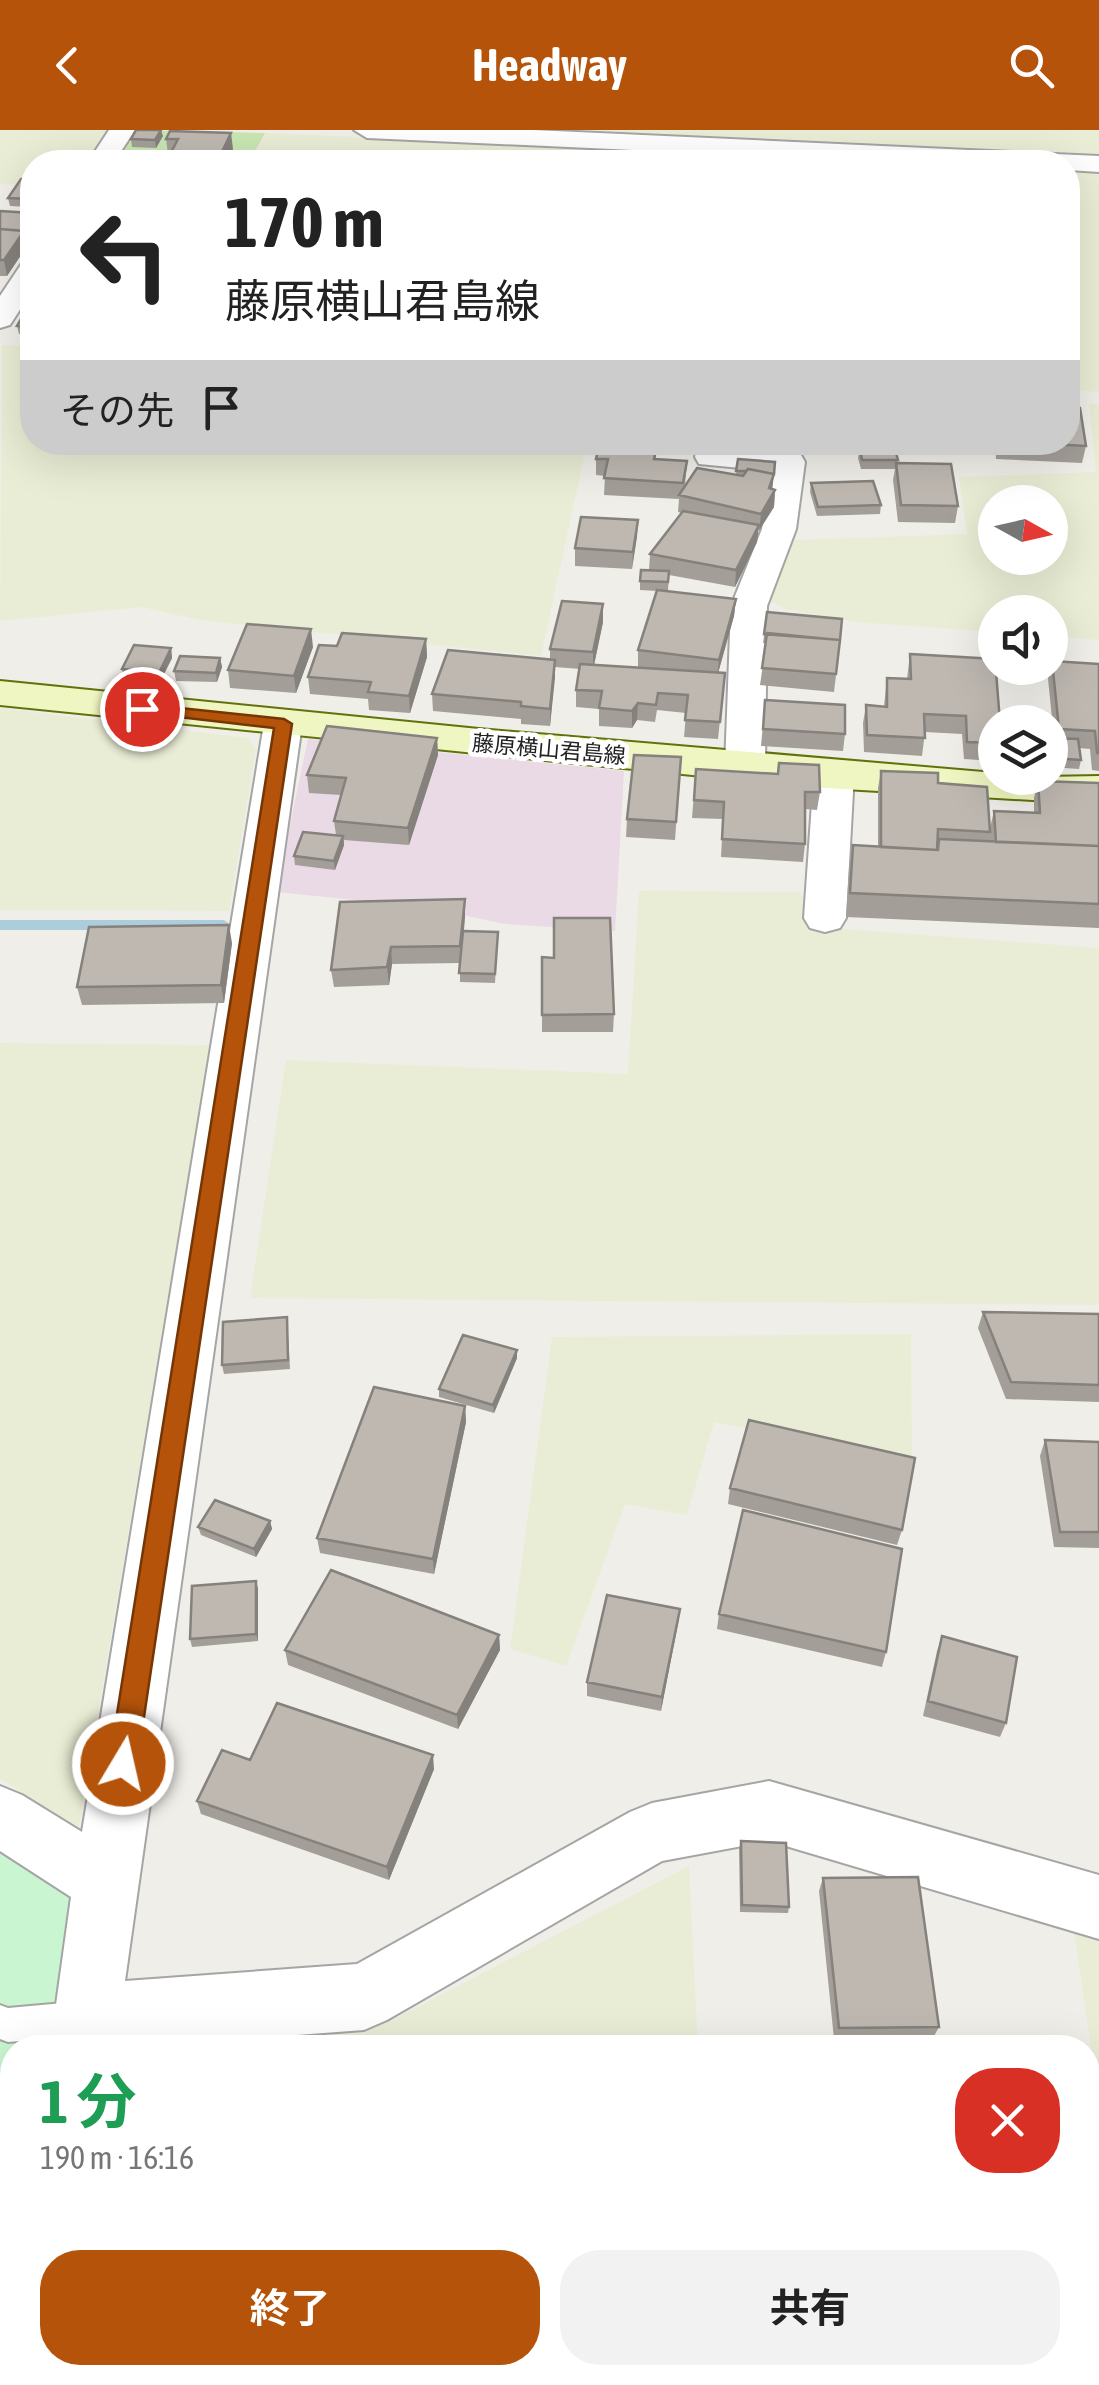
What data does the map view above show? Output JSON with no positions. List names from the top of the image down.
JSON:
{
  "streets": {
    "main road": ["藤原横山君島線"]
  },
  "north": "right",
  "page": {
    "header": "Headway",
    "turn": ["170 m", "藤原横山君島線"],
    "then": "その先",
    "heading": ["1 分", "190 m · 16:16"],
    "buttons": ["終了", "共有"]
  }
}
